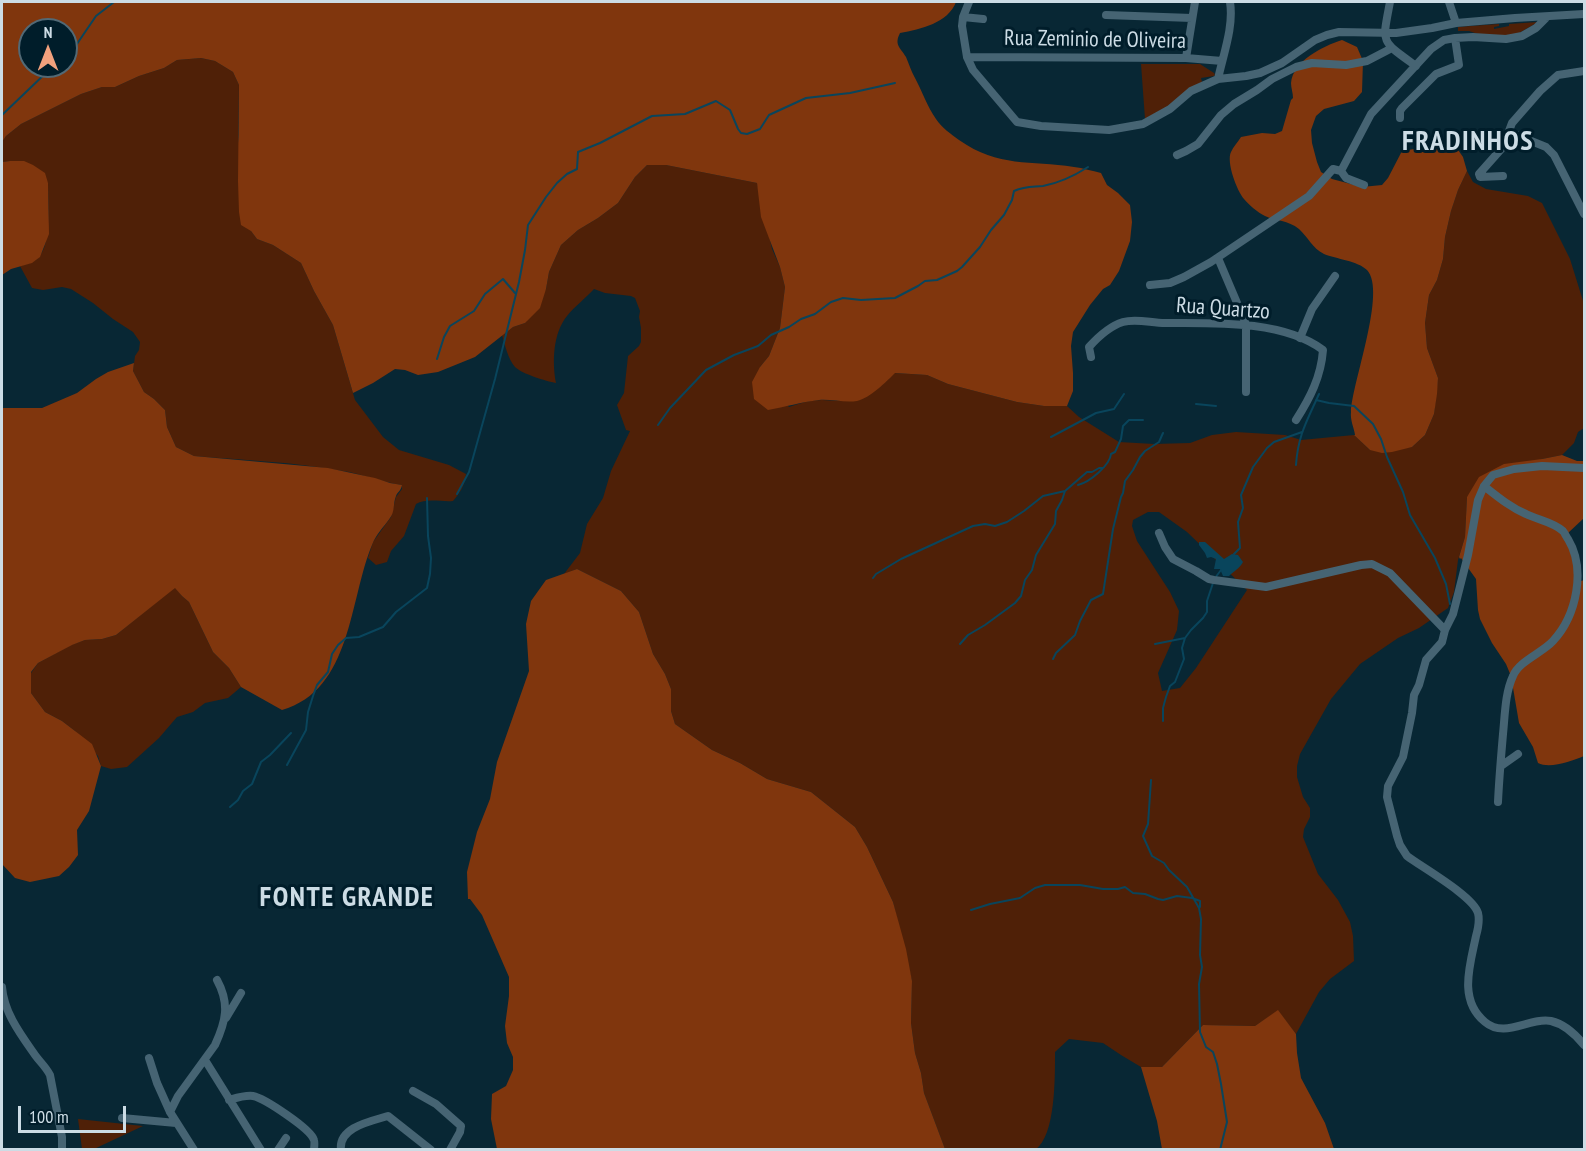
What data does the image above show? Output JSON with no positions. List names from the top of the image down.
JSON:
{
  "streets": {
    "street": ["Rua Zeminio de Oliveira", "Rua Quartzo"]
  },
  "districts": ["FRADINHOS", "FONTE GRANDE"],
  "scale_bar": "100 m",
  "north": "top"
}
